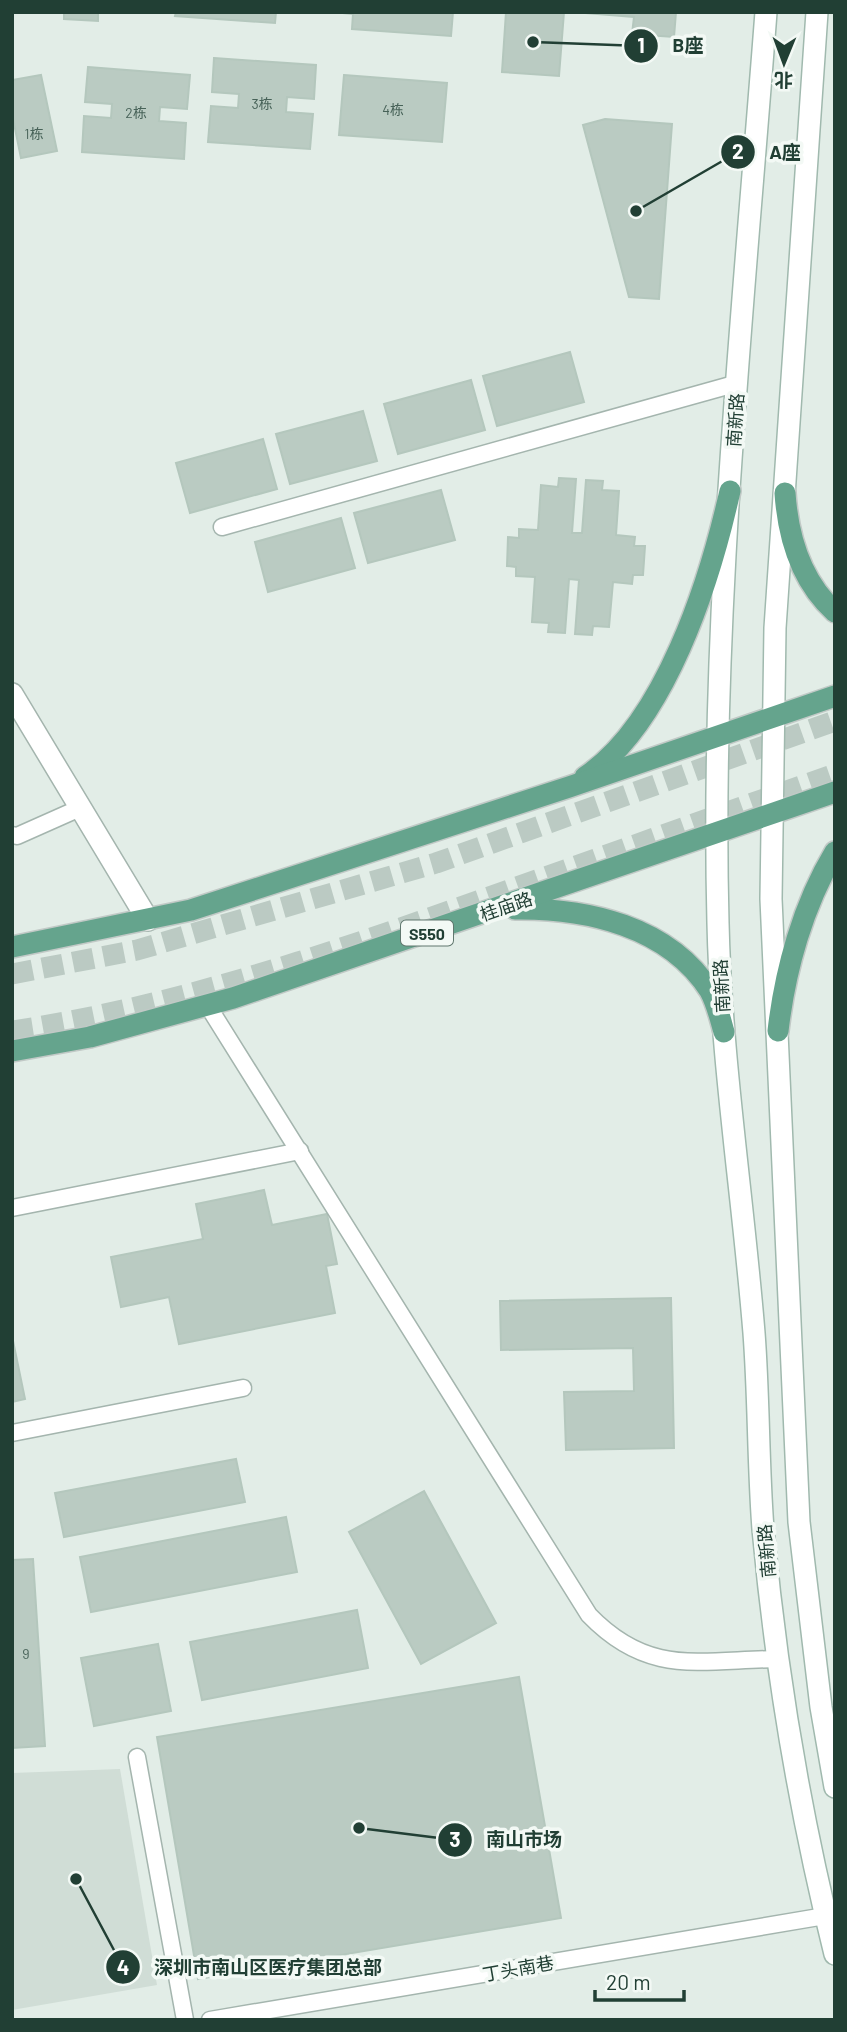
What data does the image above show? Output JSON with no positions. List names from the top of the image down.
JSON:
{
  "streets": {
    "main road": ["南新路", "桂庙路", "S550"],
    "lane": ["丁头南巷"]
  },
  "crossings": [
    ["南新路", "桂庙路"],
    ["南新路", "丁头南巷"]
  ],
  "places": [
    "B座",
    "A座",
    "南山市场",
    "深圳市南山区医疗集团总部"
  ],
  "house_numbers": [
    "3栋",
    "4栋",
    "2栋",
    "1栋",
    "9"
  ],
  "scale_bar": "20 m",
  "north": "bottom"
}
